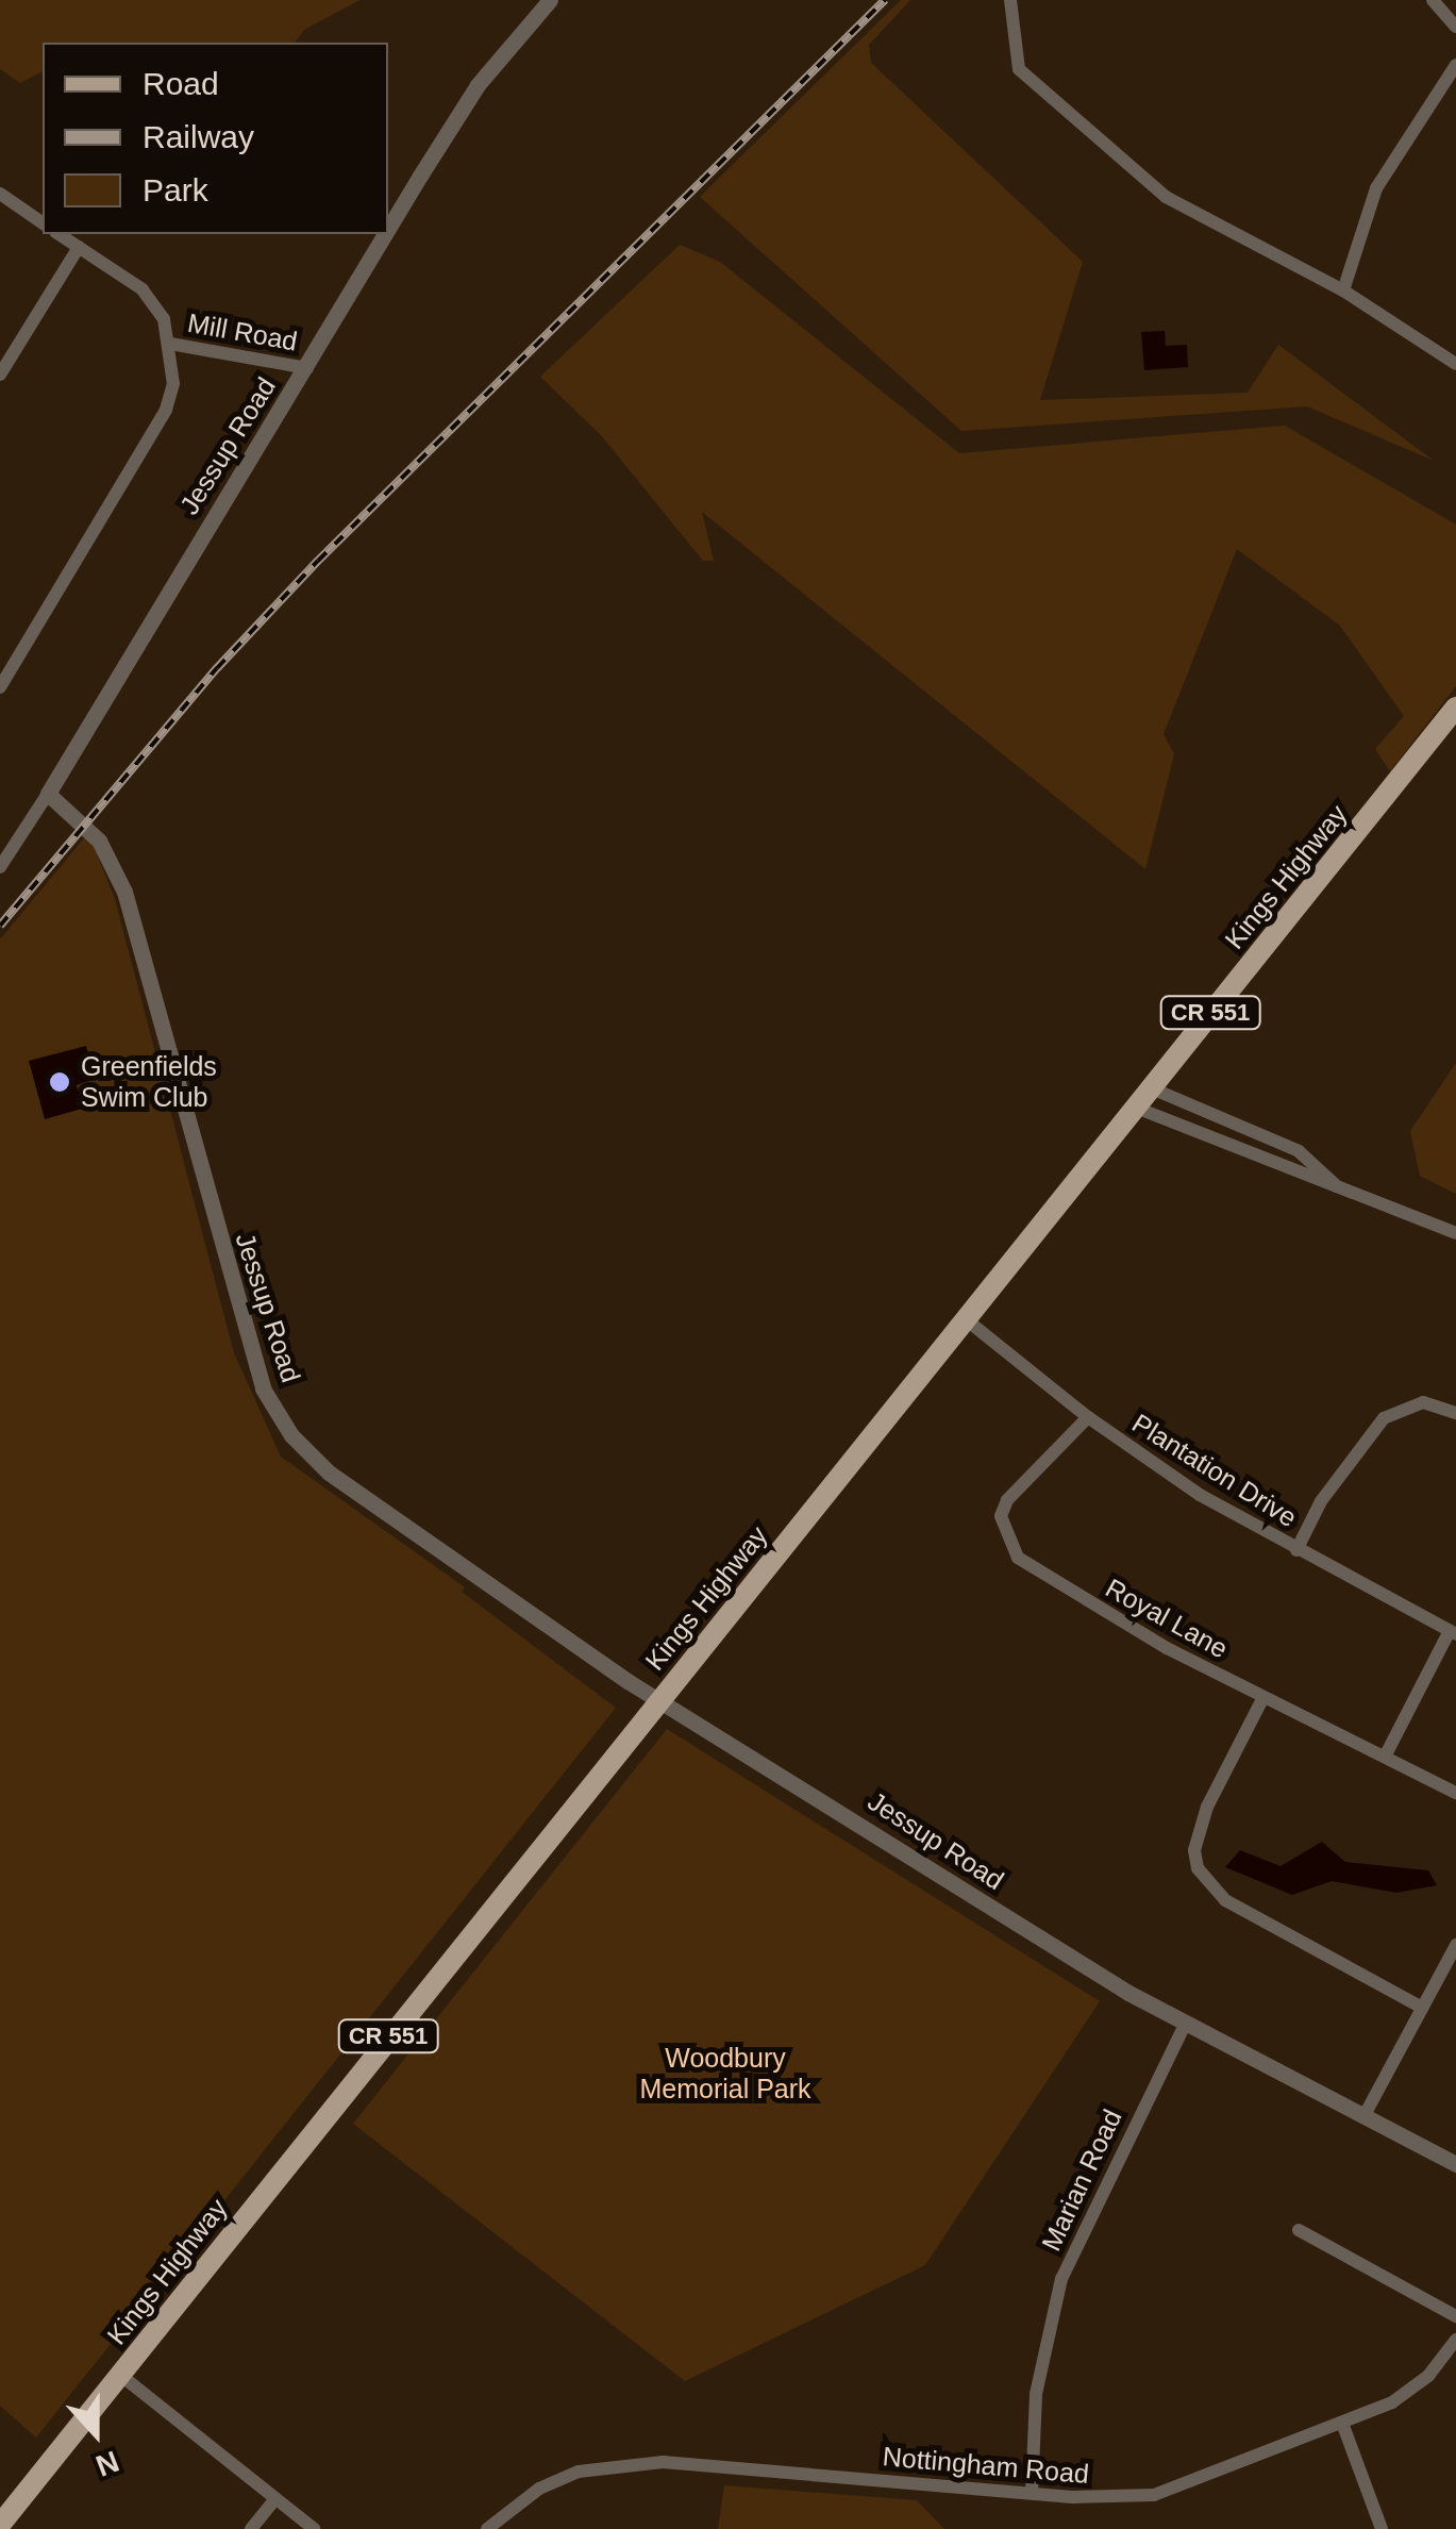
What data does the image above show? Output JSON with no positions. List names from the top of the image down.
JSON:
{
  "streets": {
    "main road": ["Kings Highway", "CR 551"],
    "street": [
      "Mill Road",
      "Jessup Road",
      "Plantation Drive",
      "Royal Lane",
      "Marian Road",
      "Nottingham Road"
    ]
  },
  "crossings": [
    ["Mill Road", "Jessup Road"],
    ["Jessup Road", "Kings Highway"],
    ["Jessup Road", "Marian Road"],
    ["Kings Highway", "Plantation Drive"],
    ["Plantation Drive", "Royal Lane"],
    ["Marian Road", "Nottingham Road"]
  ],
  "parks": ["Woodbury Memorial Park"],
  "places": ["Greenfields Swim Club"],
  "legend": ["Road", "Railway", "Park"],
  "north": "bottom"
}
